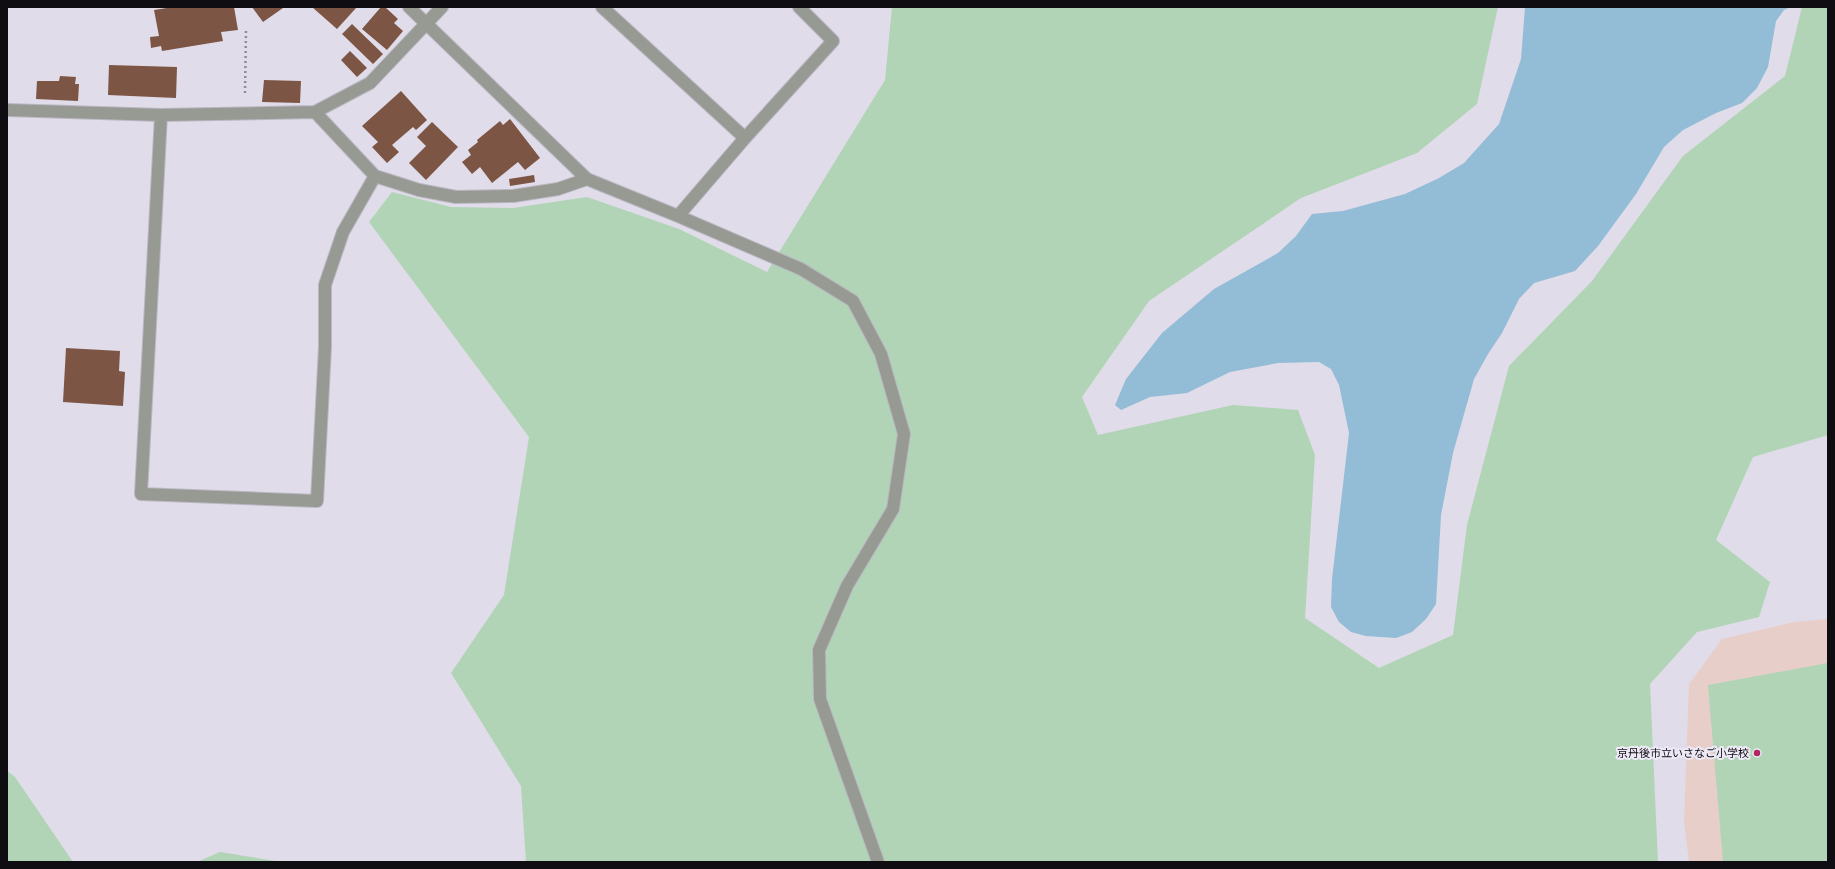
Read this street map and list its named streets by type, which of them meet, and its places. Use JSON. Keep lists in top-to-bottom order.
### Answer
{
  "places": ["京丹後市立いさなご小学校"]
}
